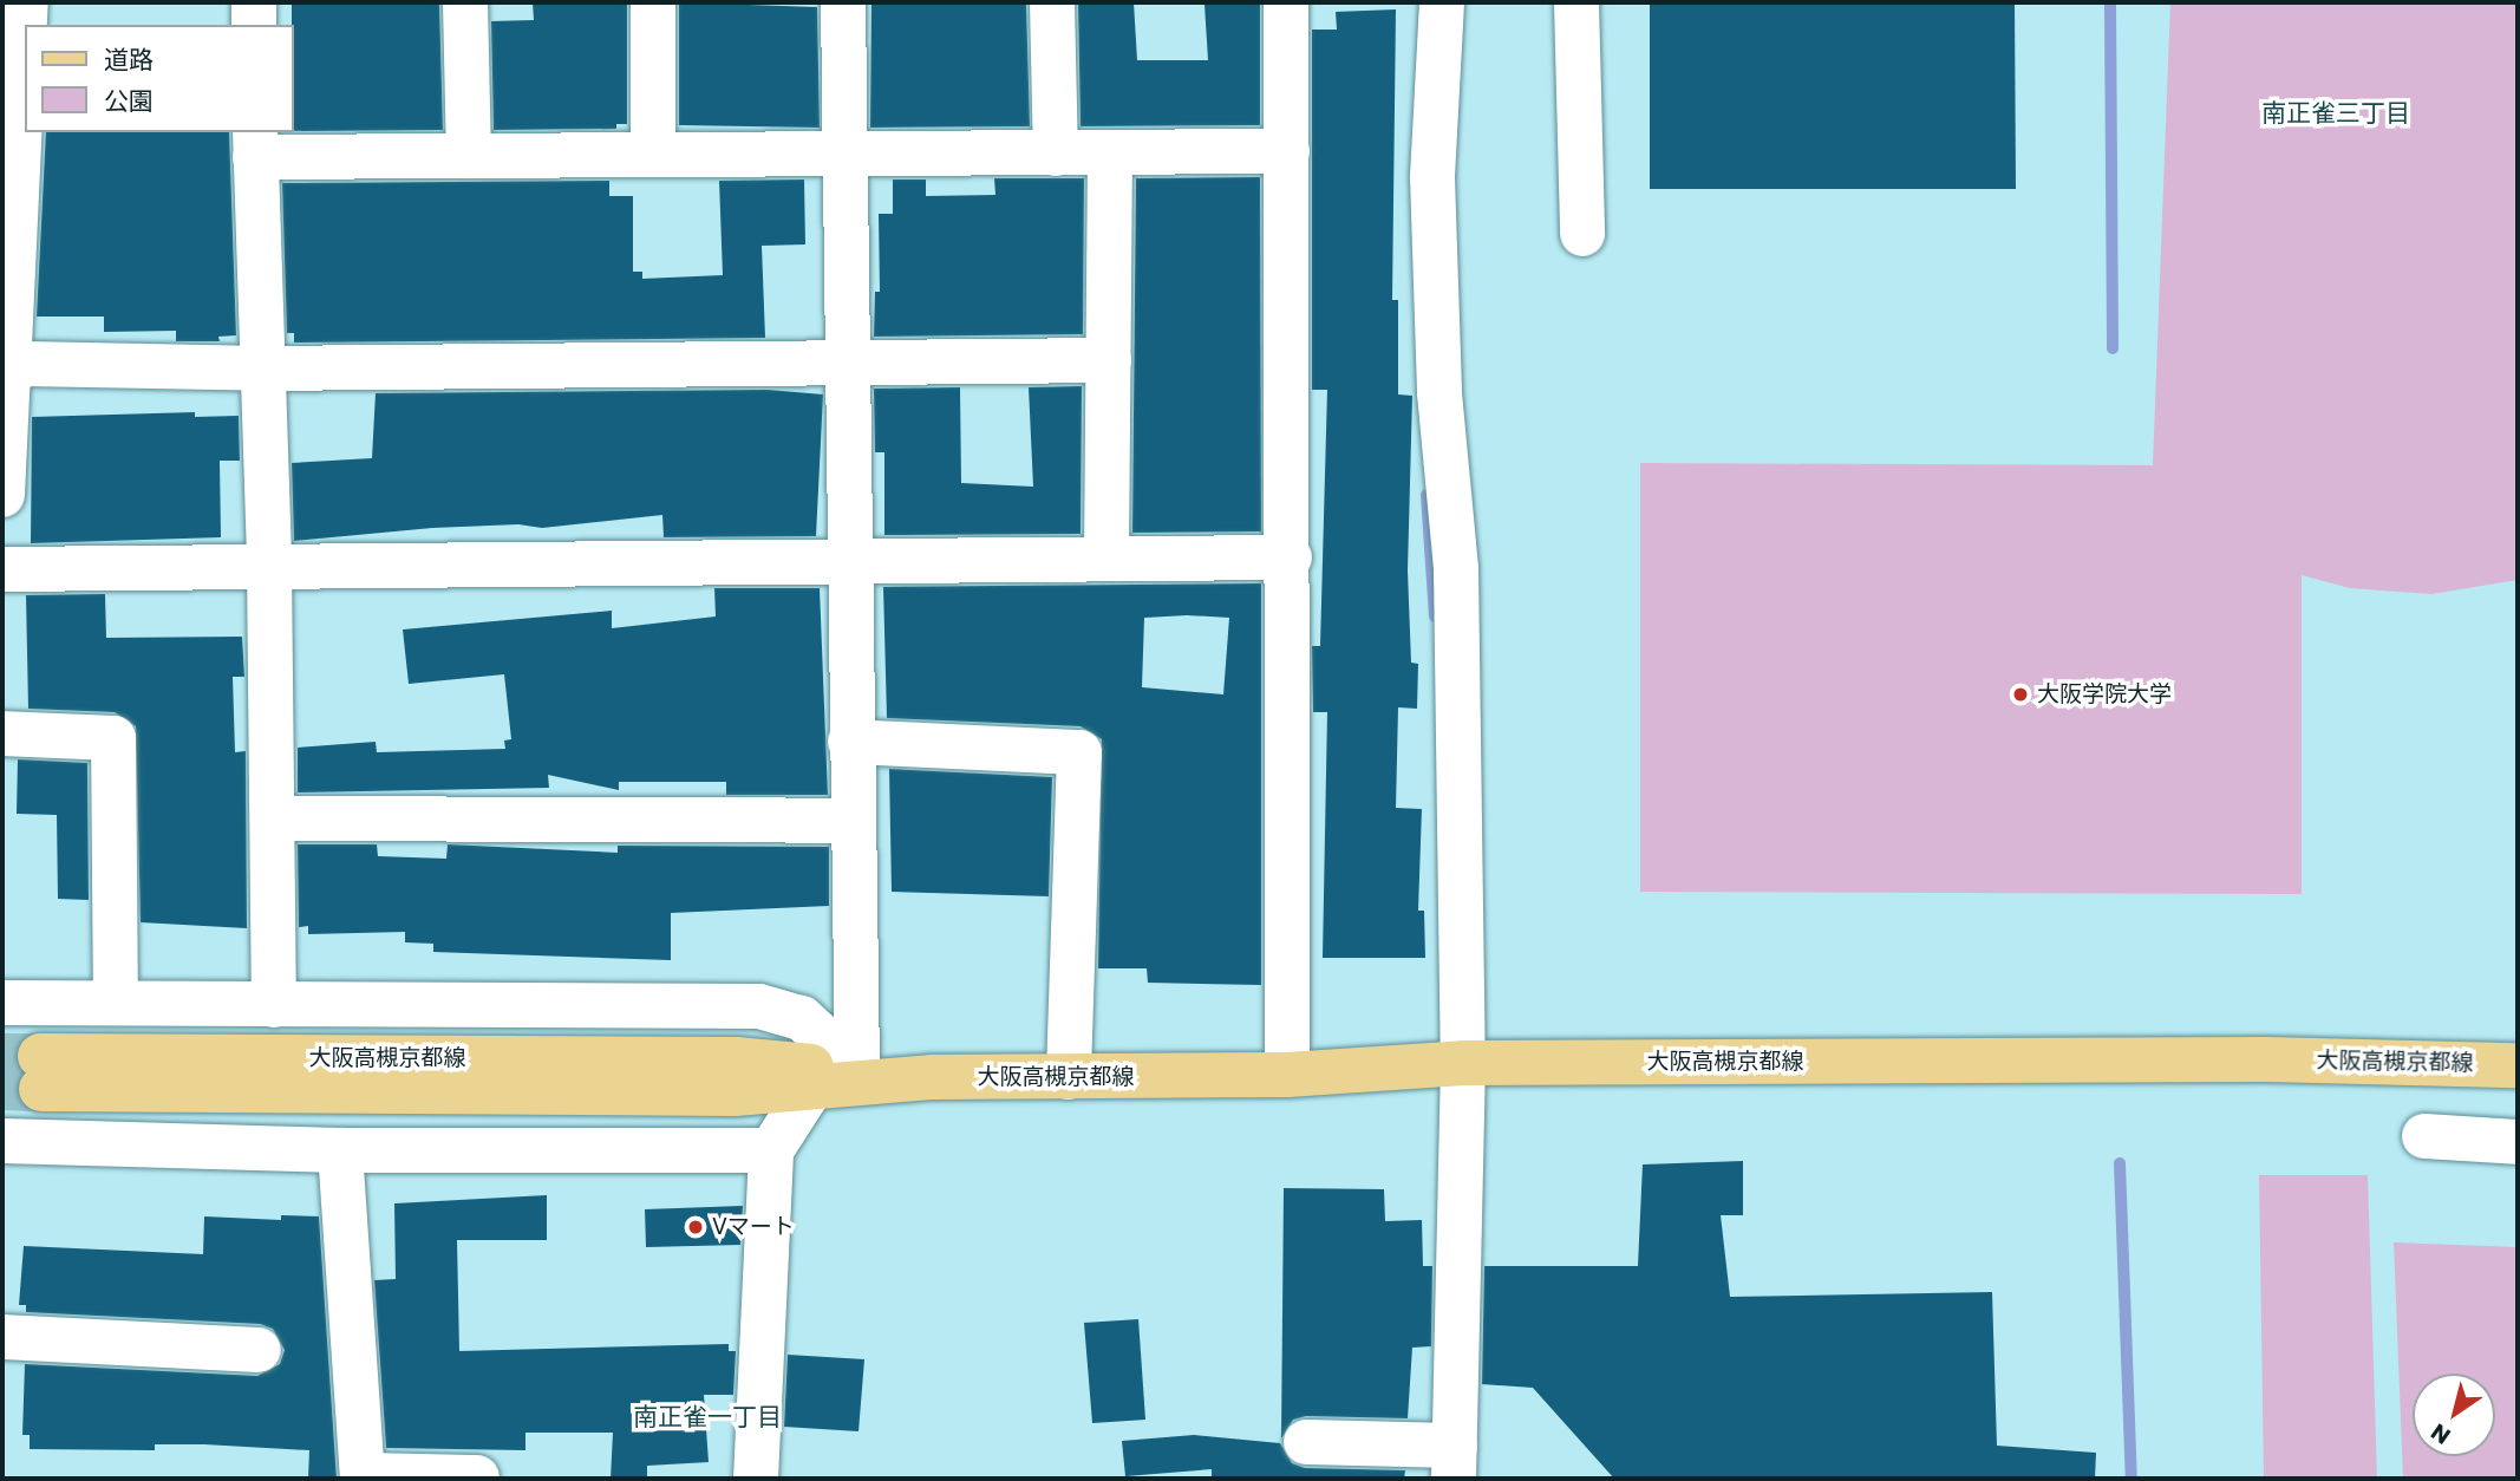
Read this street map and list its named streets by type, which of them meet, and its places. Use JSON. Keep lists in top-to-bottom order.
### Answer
{
  "streets": {
    "main road": ["大阪高槻京都線"]
  },
  "districts": ["南正雀三丁目", "南正雀一丁目"],
  "places": ["大阪学院大学", "Vマート"],
  "legend": ["道路", "公園"],
  "north": "bottom left"
}
